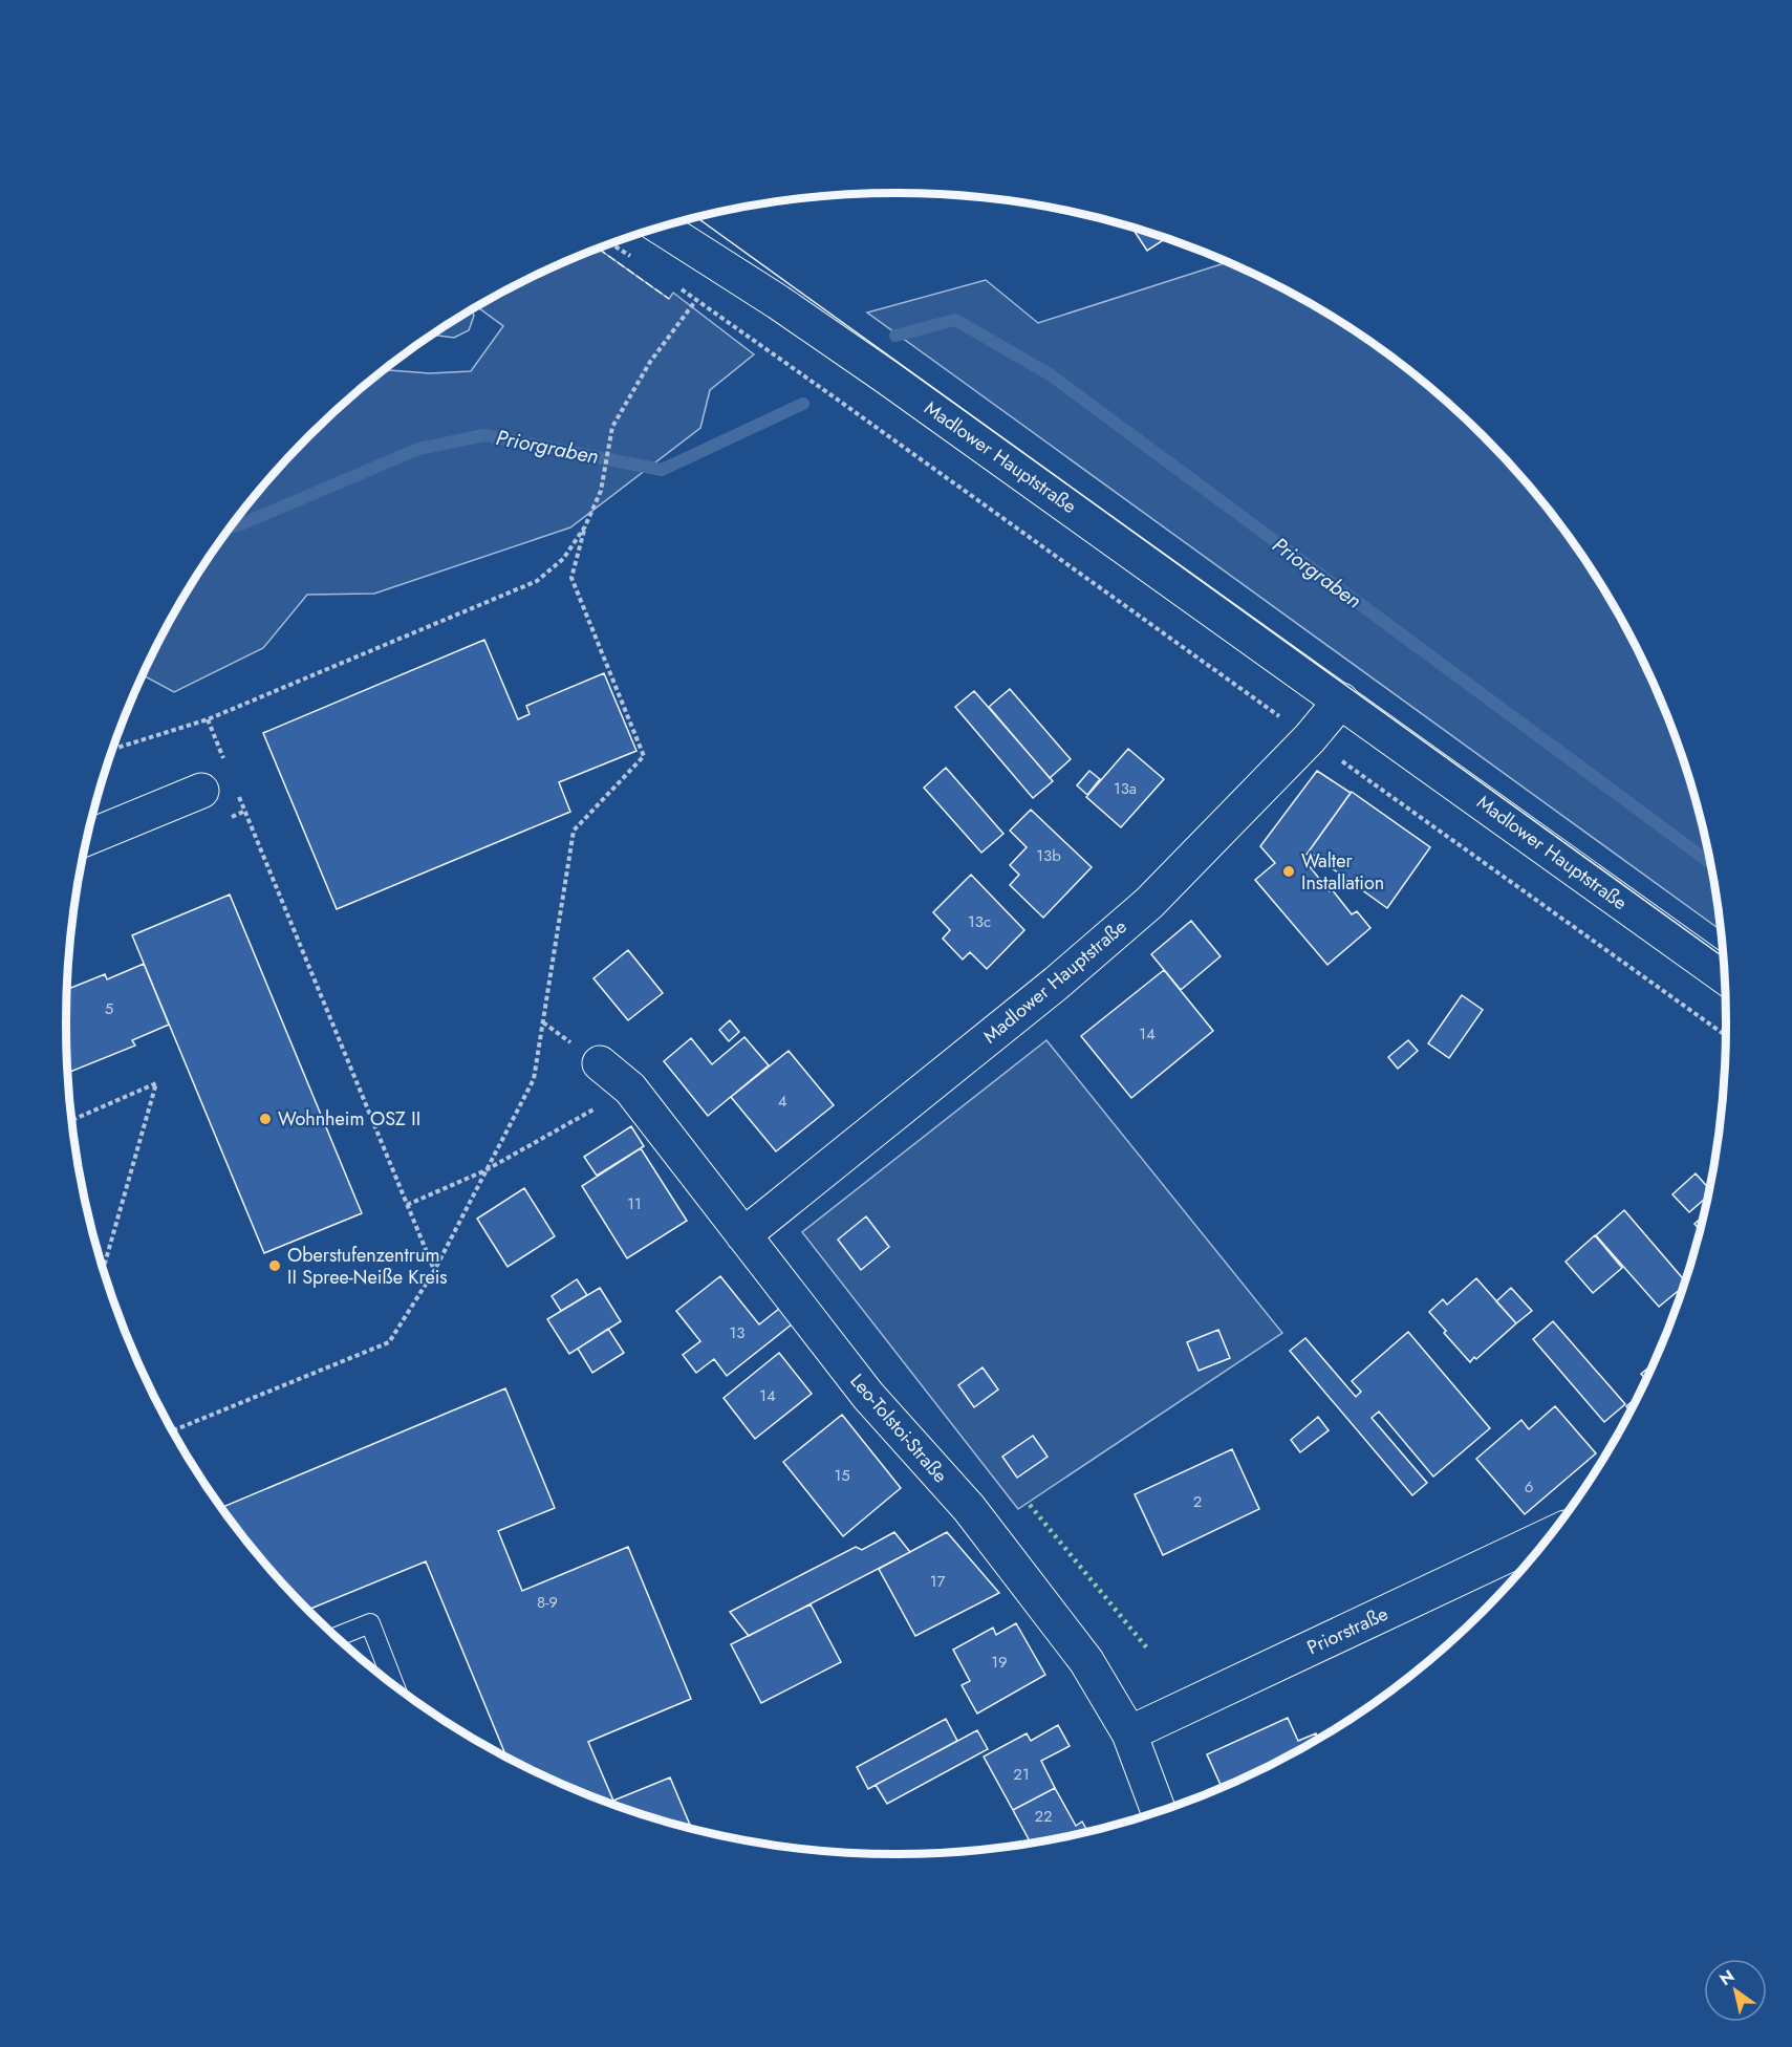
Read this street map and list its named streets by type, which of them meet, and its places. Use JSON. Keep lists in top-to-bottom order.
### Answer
{
  "streets": {
    "street": ["Madlower Hauptstraße", "Leo-Tolstoi-Straße", "Priorstraße"]
  },
  "crossings": [
    ["Madlower Hauptstraße", "Leo-Tolstoi-Straße"],
    ["Leo-Tolstoi-Straße", "Priorstraße"]
  ],
  "water": ["Priorgraben"],
  "places": ["Walter Installation", "Wohnheim OSZ II", "Oberstufenzentrum II Spree-Neiße Kreis"],
  "house_numbers": [
    "13a",
    "13b",
    "13c",
    "5",
    "14",
    "4",
    "11",
    "13",
    "14",
    "15",
    "6",
    "2",
    "17",
    "8-9",
    "19",
    "21",
    "22"
  ],
  "north": "top left"
}
